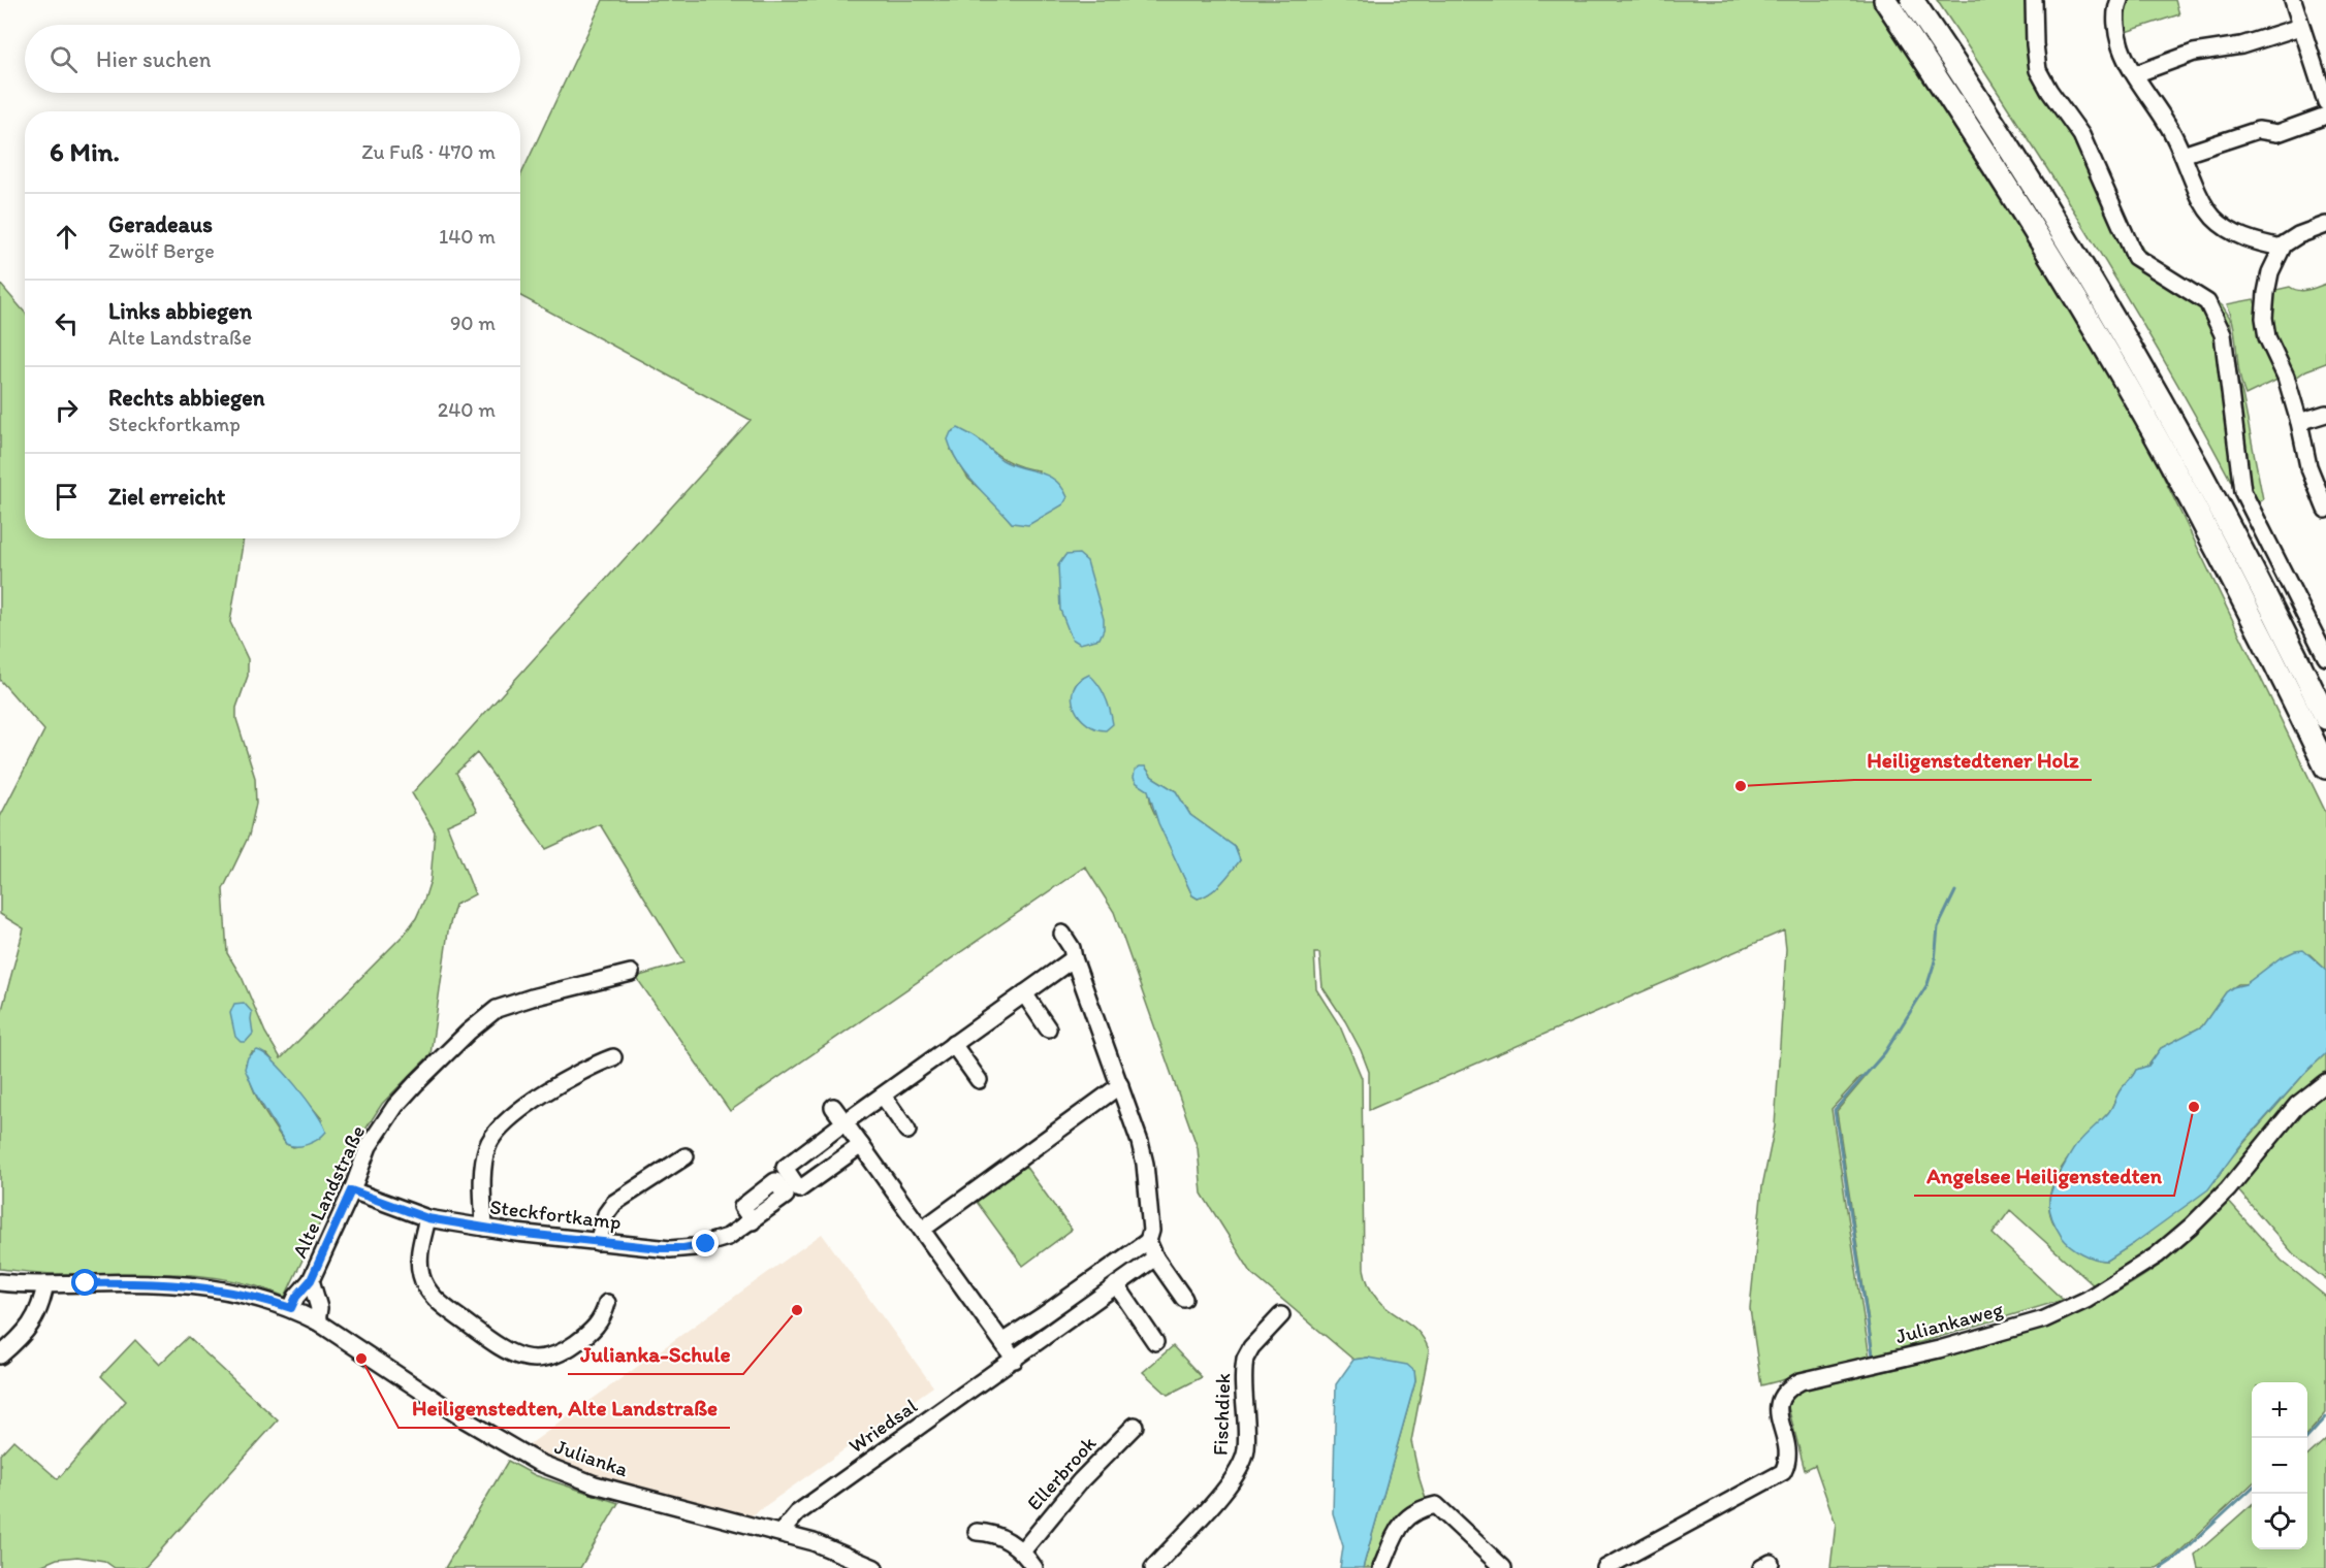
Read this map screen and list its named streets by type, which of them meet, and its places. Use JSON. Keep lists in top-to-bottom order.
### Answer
{
  "streets": {
    "street": [
      "Alte Landstraße",
      "Steckfortkamp",
      "Juliankaweg",
      "Fischdiek",
      "Wriedsal",
      "Julianka",
      "Ellerbrook"
    ]
  },
  "crossings": [
    ["Alte Landstraße", "Steckfortkamp"],
    ["Alte Landstraße", "Julianka"],
    ["Wriedsal", "Julianka"]
  ],
  "places": [
    "Heiligenstedtener Holz",
    "Angelsee Heiligenstedten",
    "Julianka-Schule",
    "Heiligenstedten, Alte Landstraße"
  ],
  "page": {
    "search": "Hier suchen",
    "heading": ["6 Min.", "Zu Fuß · 470 m"],
    "list": [
      ["Geradeaus", "Zwölf Berge", "140 m"],
      ["Links abbiegen", "Alte Landstraße", "90 m"],
      ["Rechts abbiegen", "Steckfortkamp", "240 m"],
      "Ziel erreicht"
    ],
    "map_buttons": ["+", "−"]
  }
}
